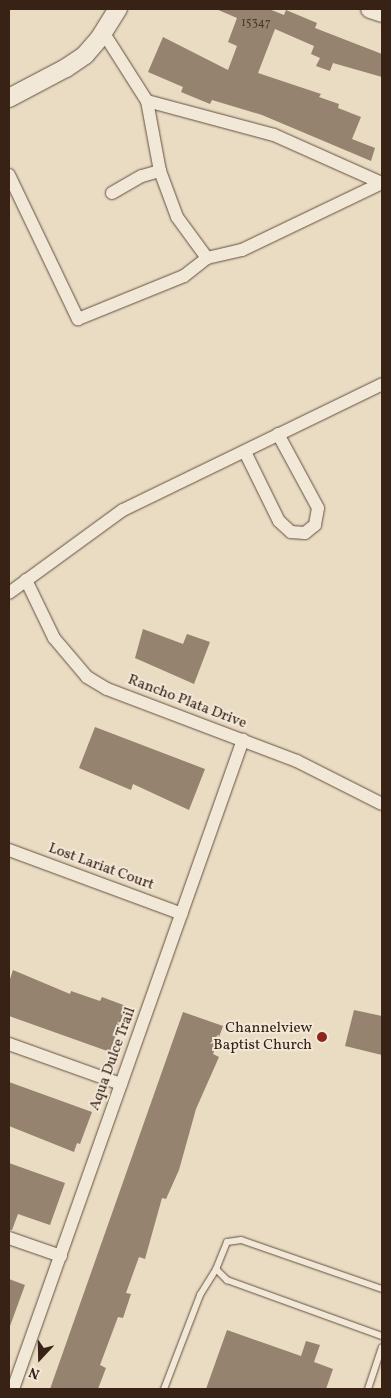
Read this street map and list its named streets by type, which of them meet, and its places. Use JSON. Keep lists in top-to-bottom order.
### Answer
{
  "streets": {
    "street": ["Rancho Plata Drive", "Lost Lariat Court", "Aqua Dulce Trail"]
  },
  "crossings": [
    ["Rancho Plata Drive", "Aqua Dulce Trail"],
    ["Lost Lariat Court", "Aqua Dulce Trail"]
  ],
  "places": ["Channelview Baptist Church"],
  "house_numbers": ["15347"],
  "north": "bottom"
}
